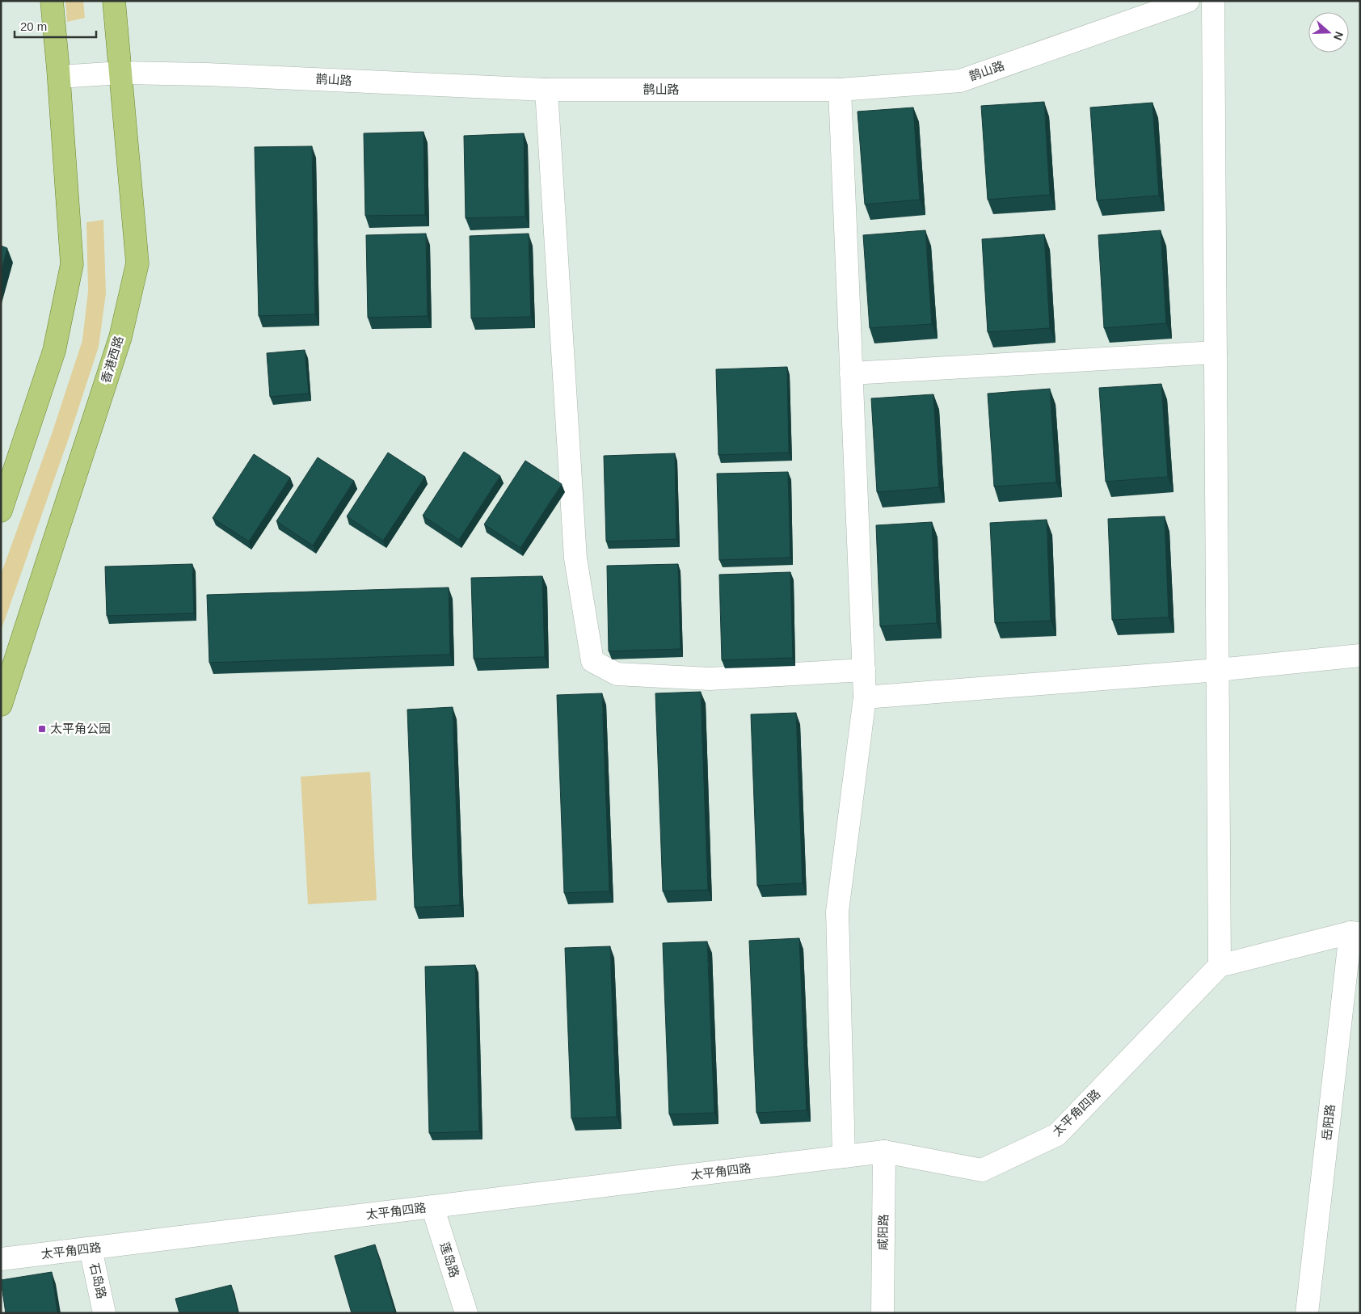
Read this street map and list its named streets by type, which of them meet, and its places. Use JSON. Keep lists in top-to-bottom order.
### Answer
{
  "streets": {
    "main road": ["香港西路"],
    "street": [
      "鹊山路",
      "太平角四路",
      "岳阳路",
      "咸阳路",
      "莲岛路",
      "石岛路"
    ]
  },
  "crossings": [
    ["鹊山路", "香港西路"],
    ["太平角四路", "咸阳路"],
    ["太平角四路", "莲岛路"],
    ["太平角四路", "石岛路"]
  ],
  "places": {
    "transit": ["太平角公园"]
  },
  "scale_bar": "20 m",
  "north": "right"
}
